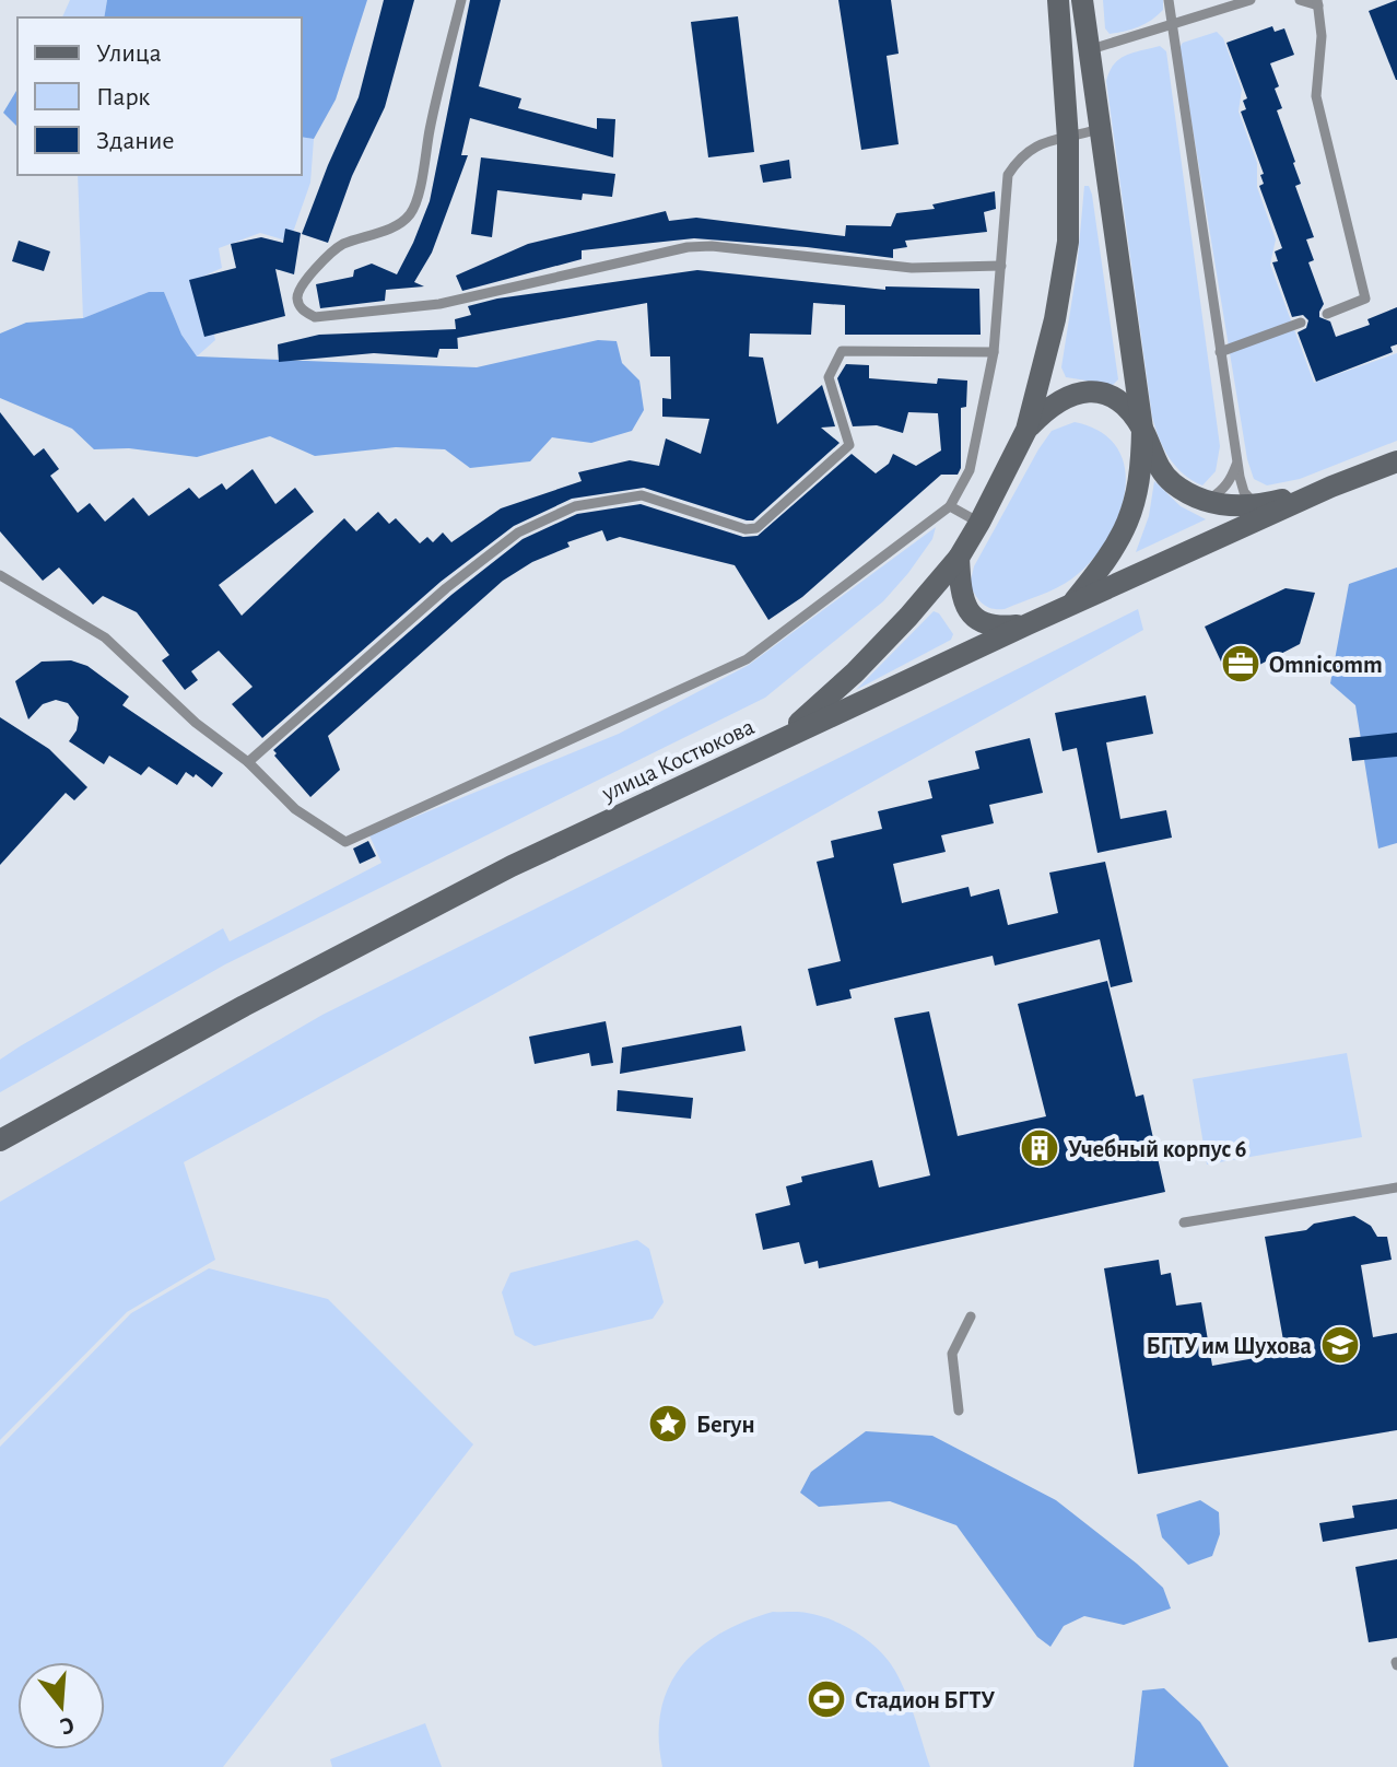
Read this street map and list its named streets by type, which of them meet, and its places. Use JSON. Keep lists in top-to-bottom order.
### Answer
{
  "streets": {
    "main road": ["улица Костюкова"]
  },
  "places": {
    "office": ["Omnicomm"],
    "building": ["Учебный корпус 6"],
    "school or university": ["БГТУ им Шухова"],
    "place": ["Бегун"],
    "sports": ["Стадион БГТУ"]
  },
  "legend": ["Улица", "Парк", "Здание"],
  "north": "bottom"
}
